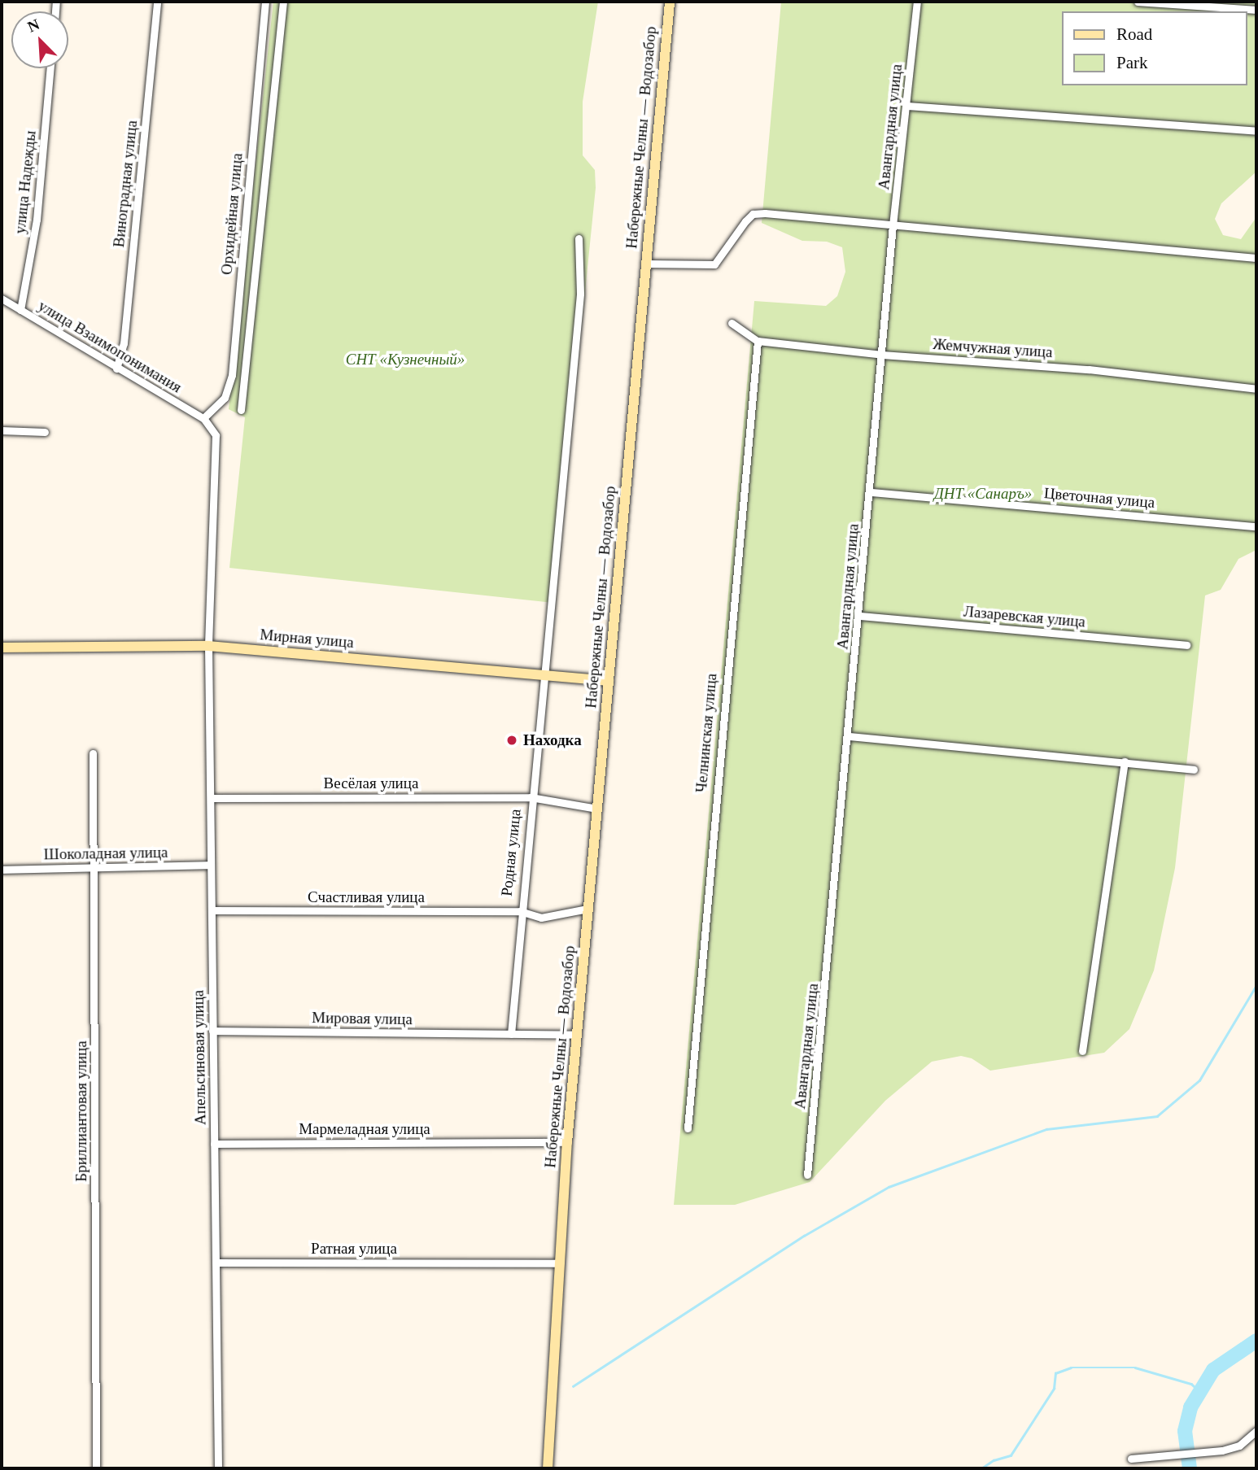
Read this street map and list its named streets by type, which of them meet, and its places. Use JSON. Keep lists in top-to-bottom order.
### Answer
{
  "streets": {
    "main road": ["Набережные Челны — Водозабор", "Мирная улица"],
    "street": [
      "Авангардная улица",
      "улица Надежды",
      "Виноградная улица",
      "Орхидейная улица",
      "улица Взаимопонимания",
      "Жемчужная улица",
      "Цветочная улица",
      "Лазаревская улица",
      "Челнинская улица",
      "Весёлая улица",
      "Родная улица",
      "Шоколадная улица",
      "Счастливая улица",
      "Мировая улица",
      "Апельсиновая улица",
      "Бриллиантовая улица",
      "Мармеладная улица",
      "Ратная улица"
    ]
  },
  "crossings": [
    ["Авангардная улица", "Жемчужная улица"],
    ["Авангардная улица", "Цветочная улица"],
    ["Авангардная улица", "Лазаревская улица"],
    ["Набережные Челны — Водозабор", "Мирная улица"],
    ["Набережные Челны — Водозабор", "Весёлая улица"],
    ["Набережные Челны — Водозабор", "Счастливая улица"],
    ["Набережные Челны — Водозабор", "Мировая улица"],
    ["Набережные Челны — Водозабор", "Мармеладная улица"],
    ["Набережные Челны — Водозабор", "Ратная улица"],
    ["улица Надежды", "улица Взаимопонимания"],
    ["Виноградная улица", "улица Взаимопонимания"],
    ["Орхидейная улица", "улица Взаимопонимания"],
    ["Орхидейная улица", "Апельсиновая улица"],
    ["улица Взаимопонимания", "Апельсиновая улица"],
    ["Жемчужная улица", "Челнинская улица"],
    ["Мирная улица", "Родная улица"],
    ["Мирная улица", "Апельсиновая улица"],
    ["Весёлая улица", "Родная улица"],
    ["Весёлая улица", "Апельсиновая улица"],
    ["Родная улица", "Счастливая улица"],
    ["Родная улица", "Мировая улица"],
    ["Шоколадная улица", "Апельсиновая улица"],
    ["Шоколадная улица", "Бриллиантовая улица"],
    ["Счастливая улица", "Апельсиновая улица"],
    ["Мировая улица", "Апельсиновая улица"],
    ["Апельсиновая улица", "Мармеладная улица"],
    ["Апельсиновая улица", "Ратная улица"]
  ],
  "parks": ["СНТ «Кузнечный»", "ДНТ «Санаръ»"],
  "places": ["Находка"],
  "legend": ["Road", "Park"],
  "north": "top left"
}
